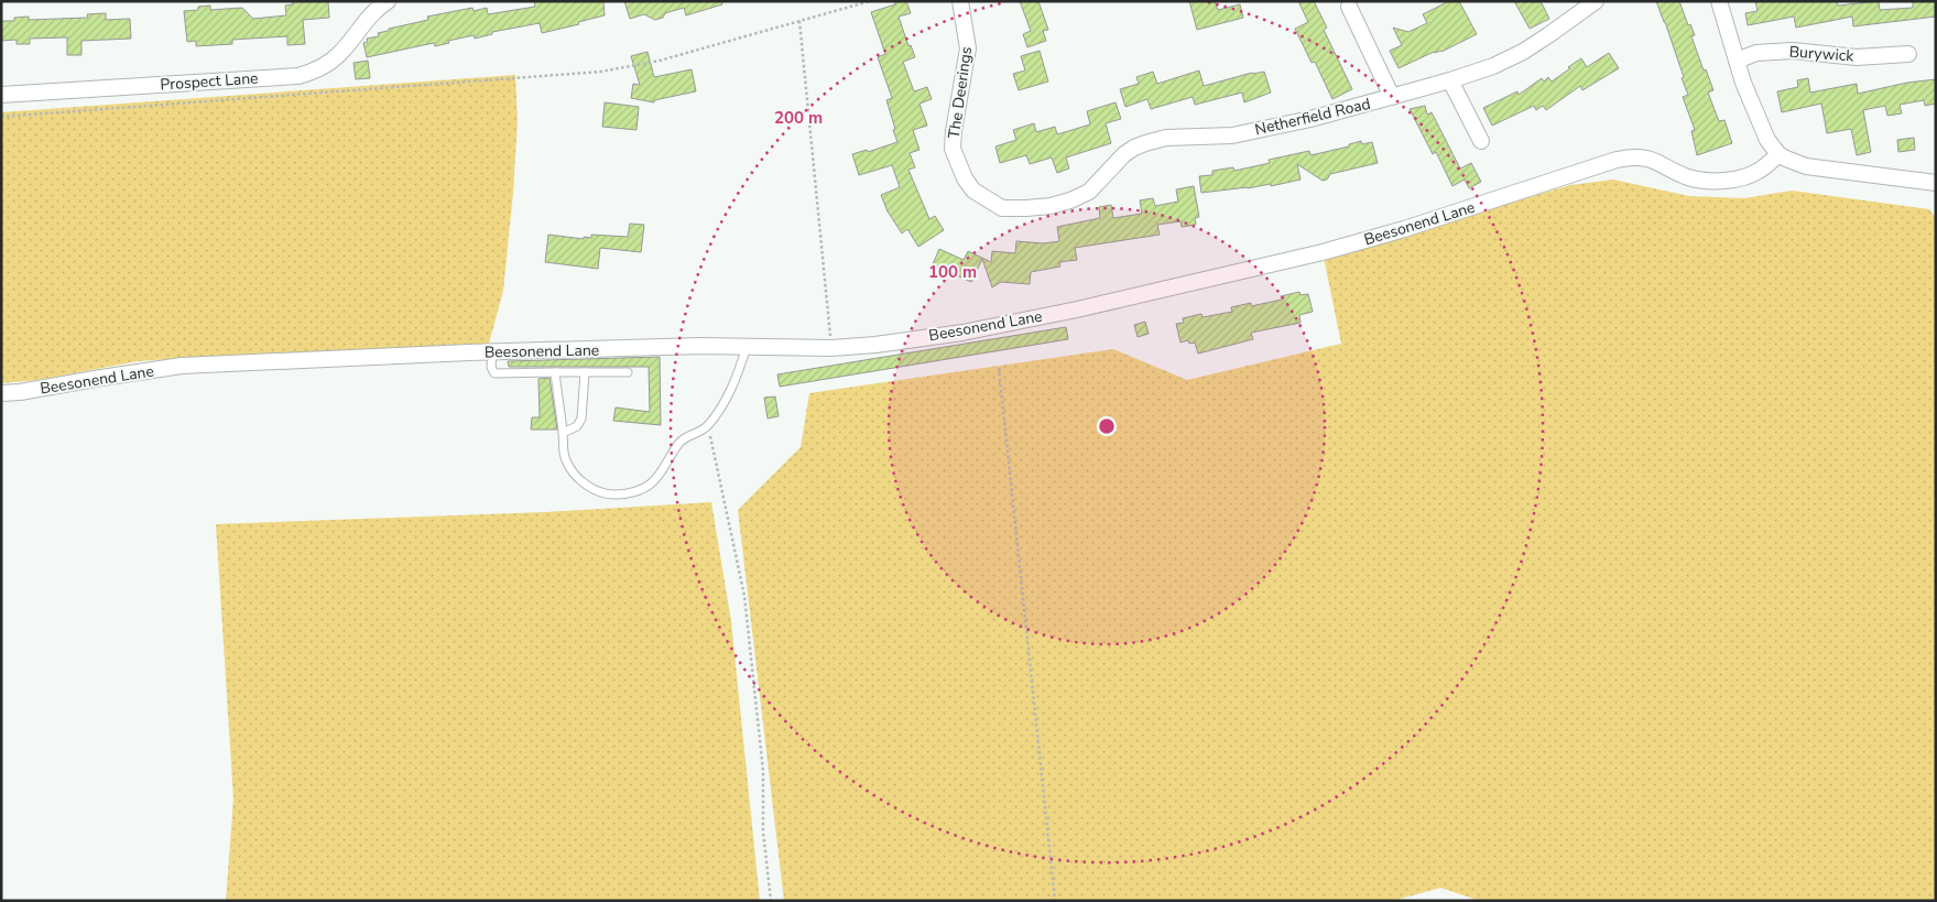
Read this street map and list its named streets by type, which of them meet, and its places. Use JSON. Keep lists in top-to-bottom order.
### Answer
{
  "streets": {
    "street": [
      "Burywick",
      "Prospect Lane",
      "The Deerings",
      "Netherfield Road",
      "Beesonend Lane"
    ]
  },
  "crossings": [
    ["The Deerings", "Netherfield Road"]
  ],
  "rings": ["200 m", "100 m"]
}
